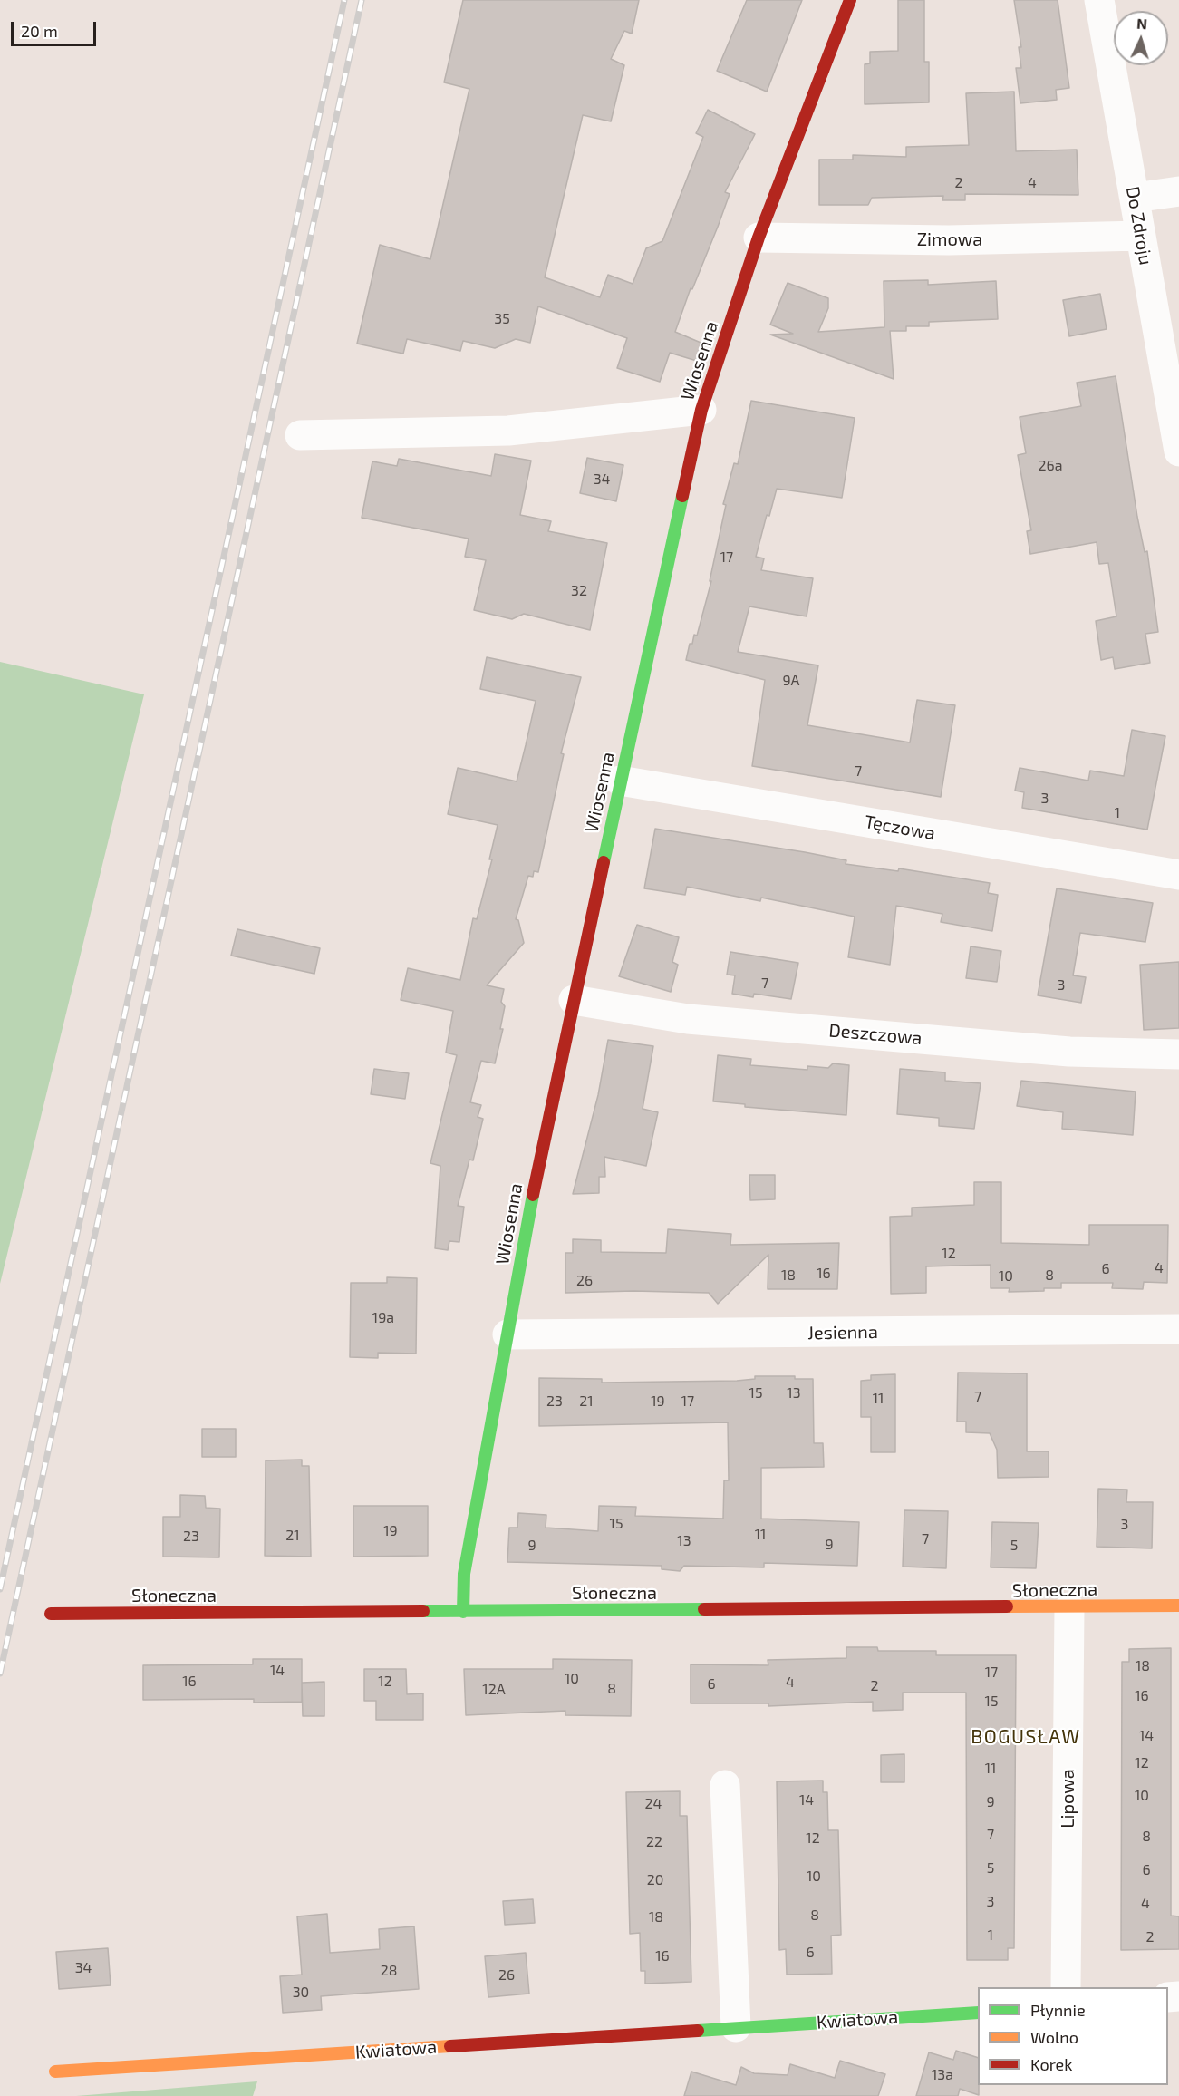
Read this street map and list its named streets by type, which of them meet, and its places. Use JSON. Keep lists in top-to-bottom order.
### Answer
{
  "streets": {
    "street": [
      "Do Zdroju",
      "Zimowa",
      "Wiosenna",
      "Tęczowa",
      "Deszczowa",
      "Jesienna",
      "Słoneczna",
      "Lipowa",
      "Kwiatowa"
    ]
  },
  "crossings": [
    ["Do Zdroju", "Zimowa"],
    ["Zimowa", "Wiosenna"],
    ["Wiosenna", "Tęczowa"],
    ["Wiosenna", "Deszczowa"],
    ["Wiosenna", "Jesienna"],
    ["Wiosenna", "Słoneczna"],
    ["Słoneczna", "Lipowa"]
  ],
  "districts": ["BOGUSŁAW"],
  "house_numbers": [
    "2",
    "4",
    "35",
    "26a",
    "34",
    "17",
    "32",
    "9A",
    "7",
    "3",
    "1",
    "7",
    "3",
    "12",
    "4",
    "6",
    "16",
    "18",
    "8",
    "10",
    "26",
    "19a",
    "15",
    "13",
    "7",
    "11",
    "23",
    "21",
    "19",
    "17",
    "15",
    "3",
    "19",
    "11",
    "21",
    "23",
    "7",
    "13",
    "9",
    "9",
    "5",
    "18",
    "14",
    "17",
    "10",
    "16",
    "12",
    "4",
    "6",
    "2",
    "8",
    "12A",
    "16",
    "15",
    "14",
    "12",
    "11",
    "10",
    "14",
    "9",
    "24",
    "7",
    "8",
    "12",
    "22",
    "5",
    "6",
    "10",
    "20",
    "3",
    "4",
    "8",
    "18",
    "1",
    "2",
    "6",
    "16",
    "34",
    "28",
    "26",
    "30",
    "13a"
  ],
  "legend": ["Płynnie", "Wolno", "Korek"],
  "scale_bar": "20 m",
  "north": "top"
}
